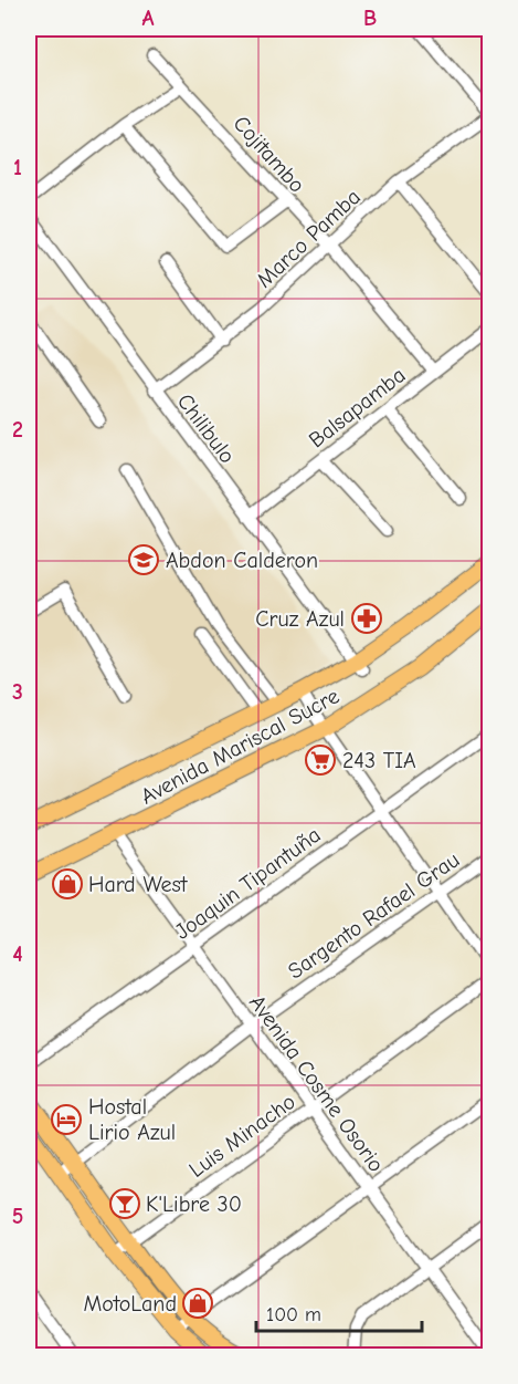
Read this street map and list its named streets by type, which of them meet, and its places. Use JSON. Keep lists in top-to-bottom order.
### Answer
{
  "streets": {
    "main road": ["Avenida Mariscal Sucre"],
    "street": [
      "Cojitambo",
      "Marco Pamba",
      "Balsapamba",
      "Chilibulo",
      "Joaquin Tipantuña",
      "Sargento Rafael Grau",
      "Avenida Cosme Osorio",
      "Luis Minacho"
    ]
  },
  "crossings": [
    ["Cojitambo", "Marco Pamba"],
    ["Cojitambo", "Balsapamba"],
    ["Marco Pamba", "Chilibulo"],
    ["Balsapamba", "Chilibulo"],
    ["Chilibulo", "Avenida Mariscal Sucre"],
    ["Avenida Mariscal Sucre", "Avenida Cosme Osorio"],
    ["Joaquin Tipantuña", "Avenida Cosme Osorio"],
    ["Sargento Rafael Grau", "Avenida Cosme Osorio"],
    ["Avenida Cosme Osorio", "Luis Minacho"]
  ],
  "places": {
    "school or university": ["Abdon Calderon"],
    "pharmacy": ["Cruz Azul"],
    "supermarket": ["243 TIA"],
    "shop": ["Hard West", "MotoLand"],
    "hotel": ["Hostal Lirio Azul"],
    "bar": ["K'Libre 30"]
  },
  "scale_bar": "100 m",
  "grid": {
    "columns": ["A", "B"],
    "rows": [
      "1",
      "2",
      "3",
      "4",
      "5"
    ]
  }
}
